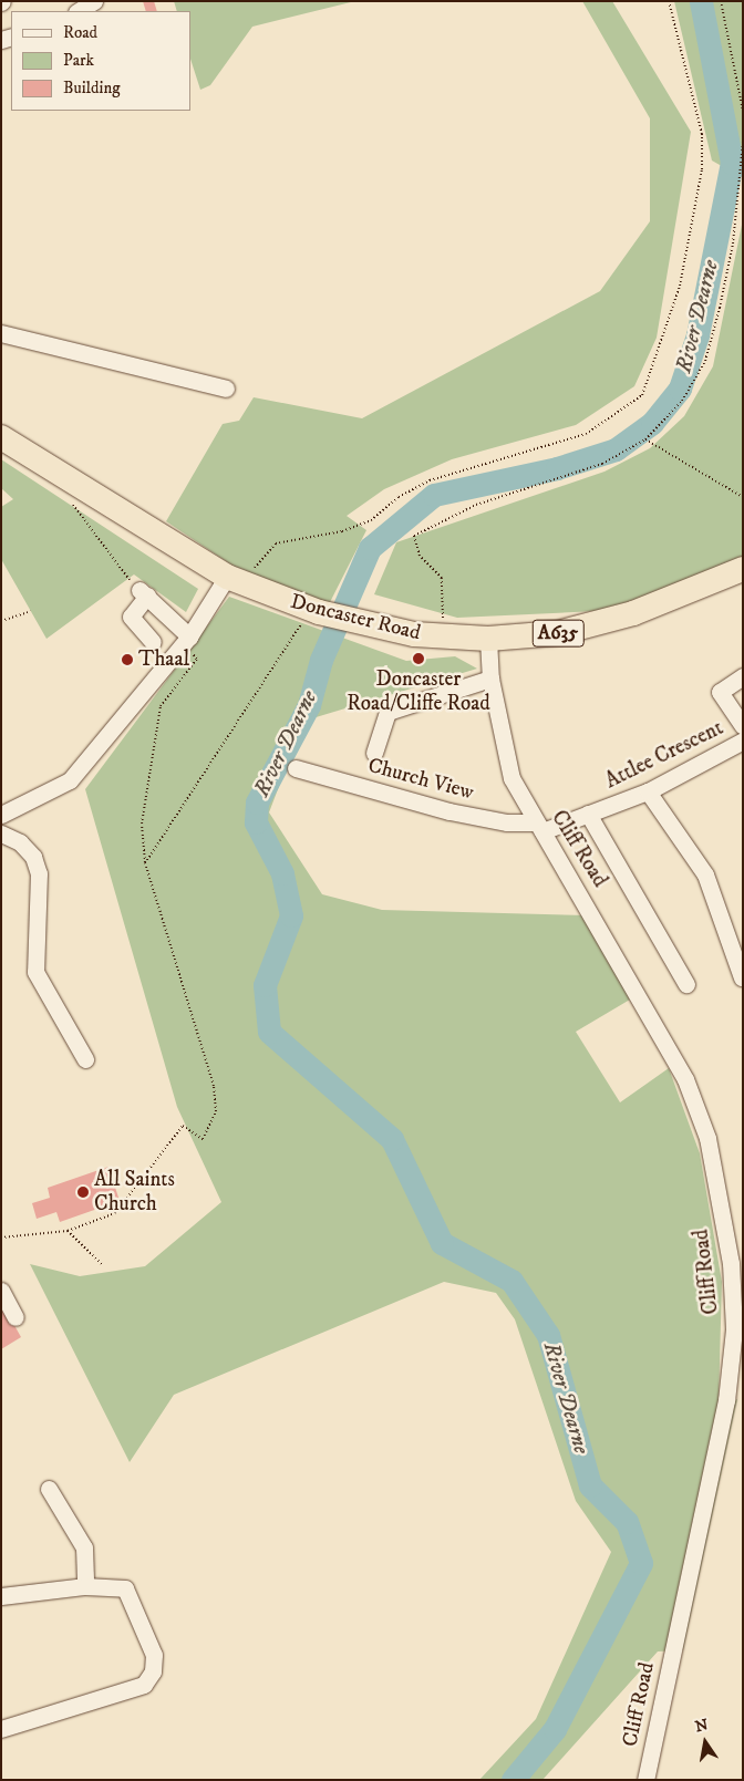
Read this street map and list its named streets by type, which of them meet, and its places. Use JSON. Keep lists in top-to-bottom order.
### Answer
{
  "streets": {
    "highway": ["Doncaster Road", "A635"],
    "street": ["Attlee Crescent", "Church View", "Cliff Road"]
  },
  "crossings": [
    ["Doncaster Road", "Cliff Road"],
    ["Attlee Crescent", "Church View"],
    ["Attlee Crescent", "Cliff Road"],
    ["Church View", "Cliff Road"]
  ],
  "water": ["River Dearne"],
  "places": ["Doncaster Road/Cliffe Road", "Thaal", "All Saints Church"],
  "legend": ["Road", "Park", "Building"],
  "north": "top"
}
